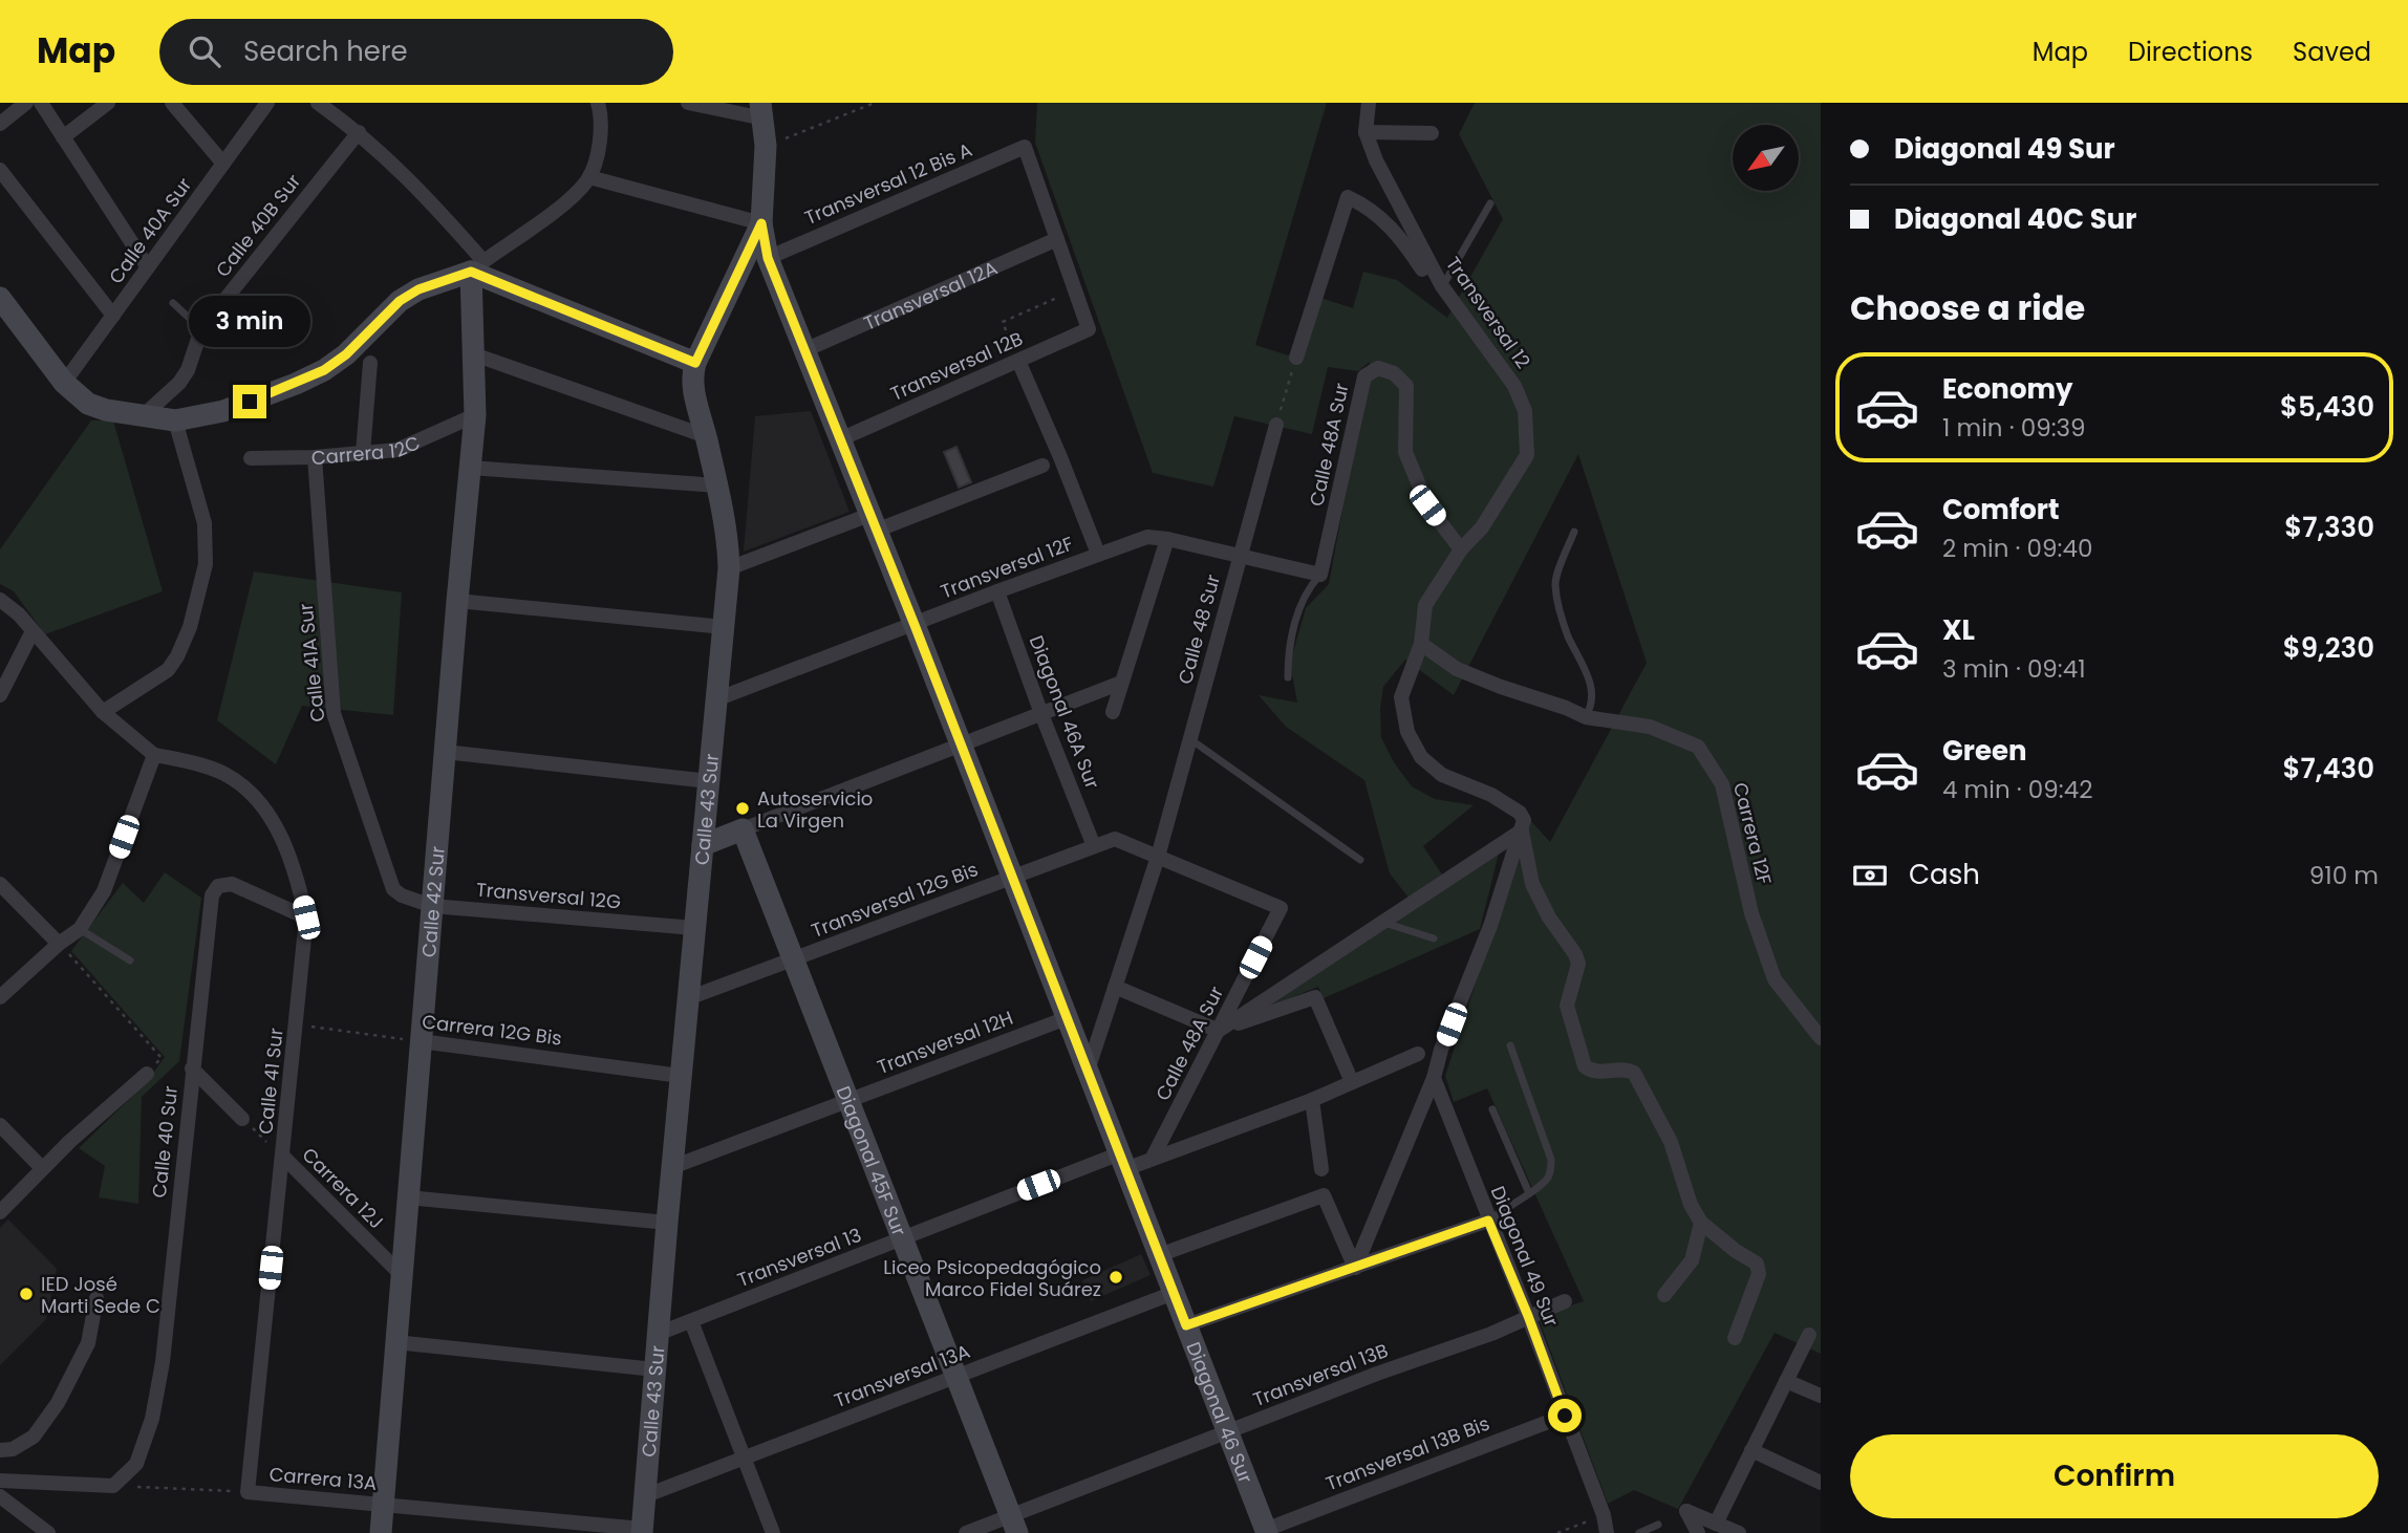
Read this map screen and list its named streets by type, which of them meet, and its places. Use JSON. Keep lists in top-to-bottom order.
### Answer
{
  "streets": {
    "street": [
      "Transversal 12 Bis A",
      "Calle 40B Sur",
      "Calle 40A Sur",
      "Transversal 12A",
      "Transversal 12",
      "Transversal 12B",
      "Calle 48A Sur",
      "Carrera 12C",
      "Transversal 12F",
      "Calle 48 Sur",
      "Calle 41A Sur",
      "Diagonal 46A Sur",
      "Calle 43 Sur",
      "Carrera 12F",
      "Transversal 12G",
      "Transversal 12G Bis",
      "Calle 42 Sur",
      "Carrera 12G Bis",
      "Transversal 12H",
      "Calle 41 Sur",
      "Calle 40 Sur",
      "Diagonal 45F Sur",
      "Carrera 12J",
      "Diagonal 49 Sur",
      "Transversal 13",
      "Transversal 13B",
      "Transversal 13A",
      "Diagonal 46 Sur",
      "Transversal 13B Bis",
      "Carrera 13A"
    ]
  },
  "crossings": [
    ["Transversal 12 Bis A", "Transversal 12A"],
    ["Transversal 12 Bis A", "Diagonal 46 Sur"],
    ["Transversal 12A", "Diagonal 46 Sur"],
    ["Transversal 12", "Calle 48A Sur"],
    ["Transversal 12B", "Diagonal 46 Sur"],
    ["Calle 48A Sur", "Calle 48 Sur"],
    ["Calle 48A Sur", "Transversal 12G Bis"],
    ["Calle 48A Sur", "Transversal 13"],
    ["Carrera 12C", "Calle 41A Sur"],
    ["Carrera 12C", "Calle 42 Sur"],
    ["Transversal 12F", "Diagonal 46A Sur"],
    ["Transversal 12F", "Calle 43 Sur"],
    ["Transversal 12F", "Diagonal 46 Sur"],
    ["Calle 48 Sur", "Transversal 12G Bis"],
    ["Calle 48 Sur", "Diagonal 46 Sur"],
    ["Calle 41A Sur", "Transversal 12G"],
    ["Diagonal 46A Sur", "Transversal 12G Bis"],
    ["Calle 43 Sur", "Transversal 12G"],
    ["Calle 43 Sur", "Transversal 12G Bis"],
    ["Calle 43 Sur", "Carrera 12G Bis"],
    ["Calle 43 Sur", "Transversal 12H"],
    ["Calle 43 Sur", "Transversal 13"],
    ["Calle 43 Sur", "Transversal 13A"],
    ["Calle 43 Sur", "Diagonal 46 Sur"],
    ["Calle 43 Sur", "Carrera 13A"],
    ["Transversal 12G", "Calle 42 Sur"],
    ["Transversal 12G Bis", "Diagonal 45F Sur"],
    ["Transversal 12G Bis", "Diagonal 46 Sur"],
    ["Calle 42 Sur", "Carrera 12G Bis"],
    ["Calle 42 Sur", "Carrera 12J"],
    ["Calle 42 Sur", "Carrera 13A"],
    ["Carrera 12G Bis", "Calle 41 Sur"],
    ["Transversal 12H", "Diagonal 45F Sur"],
    ["Transversal 12H", "Diagonal 46 Sur"],
    ["Calle 41 Sur", "Calle 40 Sur"],
    ["Calle 41 Sur", "Carrera 12J"],
    ["Calle 41 Sur", "Carrera 13A"],
    ["Calle 40 Sur", "Carrera 13A"],
    ["Diagonal 45F Sur", "Transversal 13"],
    ["Diagonal 45F Sur", "Transversal 13B"],
    ["Diagonal 45F Sur", "Transversal 13A"],
    ["Diagonal 49 Sur", "Transversal 13B"],
    ["Diagonal 49 Sur", "Transversal 13B Bis"],
    ["Transversal 13", "Diagonal 46 Sur"],
    ["Transversal 13B", "Diagonal 46 Sur"],
    ["Transversal 13A", "Diagonal 46 Sur"],
    ["Diagonal 46 Sur", "Transversal 13B Bis"]
  ],
  "places": ["Autoservicio La Virgen", "Liceo Psicopedagógico Marco Fidel Suárez", "IED José Marti Sede C"],
  "north": "bottom left",
  "page": {
    "header": "Map",
    "search": "Search here",
    "nav": ["Map", "Directions", "Saved"],
    "banner": ["Diagonal 49 Sur", "Diagonal 40C Sur"],
    "heading": "Choose a ride",
    "bubble": "3 min",
    "list": [
      {
        "name": "Economy",
        "note": "1 min · 09:39",
        "value": "$5,430"
      },
      {
        "name": "Comfort",
        "note": "2 min · 09:40",
        "value": "$7,330"
      },
      {
        "name": "XL",
        "note": "3 min · 09:41",
        "value": "$9,230"
      },
      {
        "name": "Green",
        "note": "4 min · 09:42",
        "value": "$7,430"
      }
    ],
    "pay": ["Cash", "910 m"],
    "buttons": "Confirm"
  }
}
